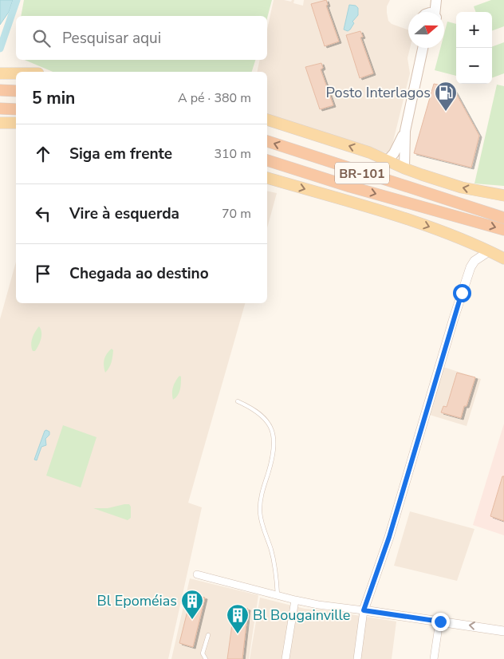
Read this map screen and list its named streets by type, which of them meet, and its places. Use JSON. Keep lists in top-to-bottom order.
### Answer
{
  "streets": {
    "highway": ["BR-101"]
  },
  "places": {
    "fuel station": ["Posto Interlagos"],
    "building": ["Bl Epoméias", "Bl Bougainville"]
  },
  "north": "right",
  "page": {
    "map_buttons": ["+", "−"],
    "search": "Pesquisar aqui",
    "heading": ["5 min", "A pé · 380 m"],
    "list": [
      ["Siga em frente", "310 m"],
      ["Vire à esquerda", "70 m"],
      "Chegada ao destino"
    ]
  }
}
